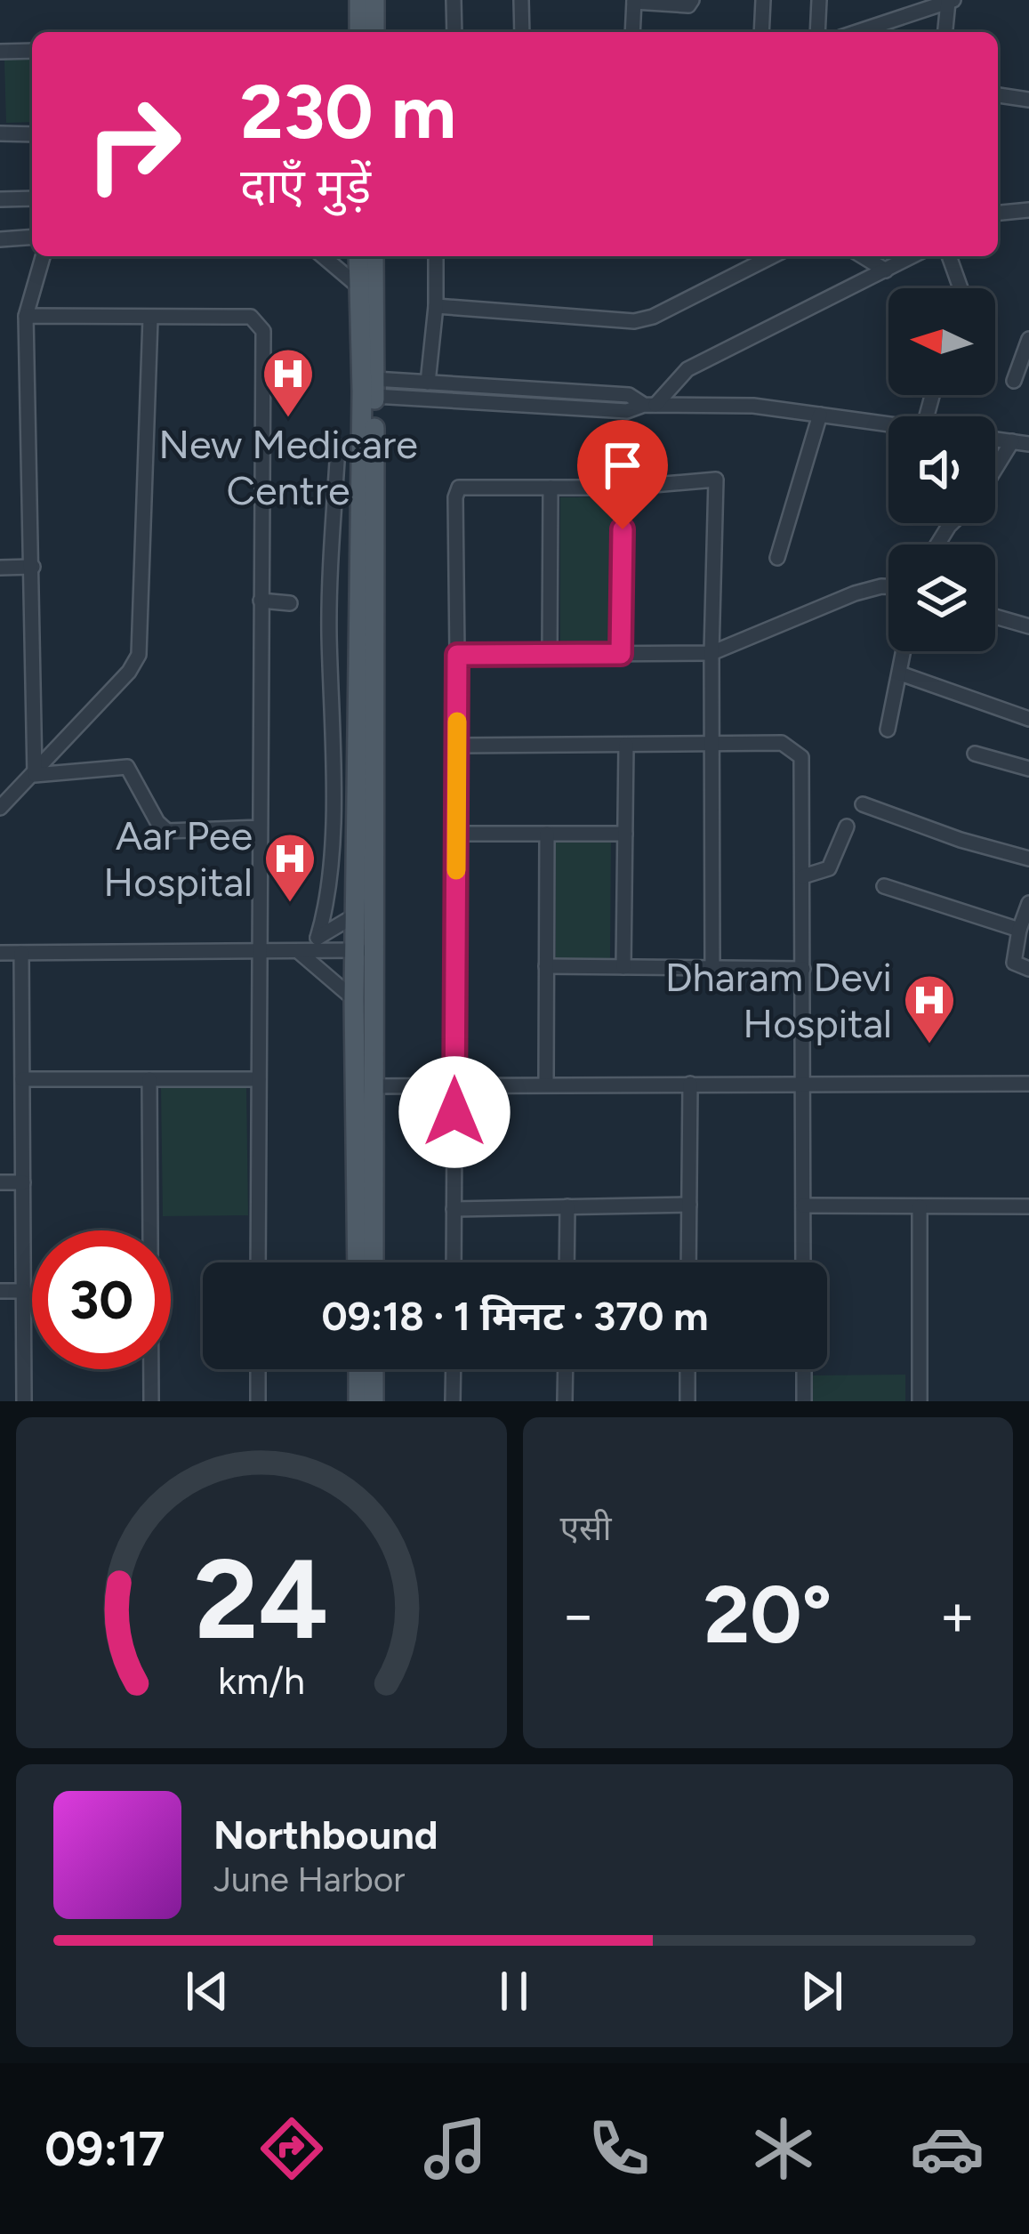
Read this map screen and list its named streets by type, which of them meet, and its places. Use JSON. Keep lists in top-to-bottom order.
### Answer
{
  "places": {
    "hospital": ["New Medicare Centre", "Aar Pee Hospital", "Dharam Devi Hospital"]
  },
  "north": "left",
  "page": {
    "turn": ["230 m", "दाएँ मुड़ें"],
    "limit": "30",
    "trip": "09:18 · 1 मिनट · 370 m",
    "tile": "एसी",
    "heat": ["−", "20°", "+"],
    "song": ["Northbound", "June Harbor"],
    "tabs": "09:17",
    "gauge": ["24", "km/h"]
  }
}
